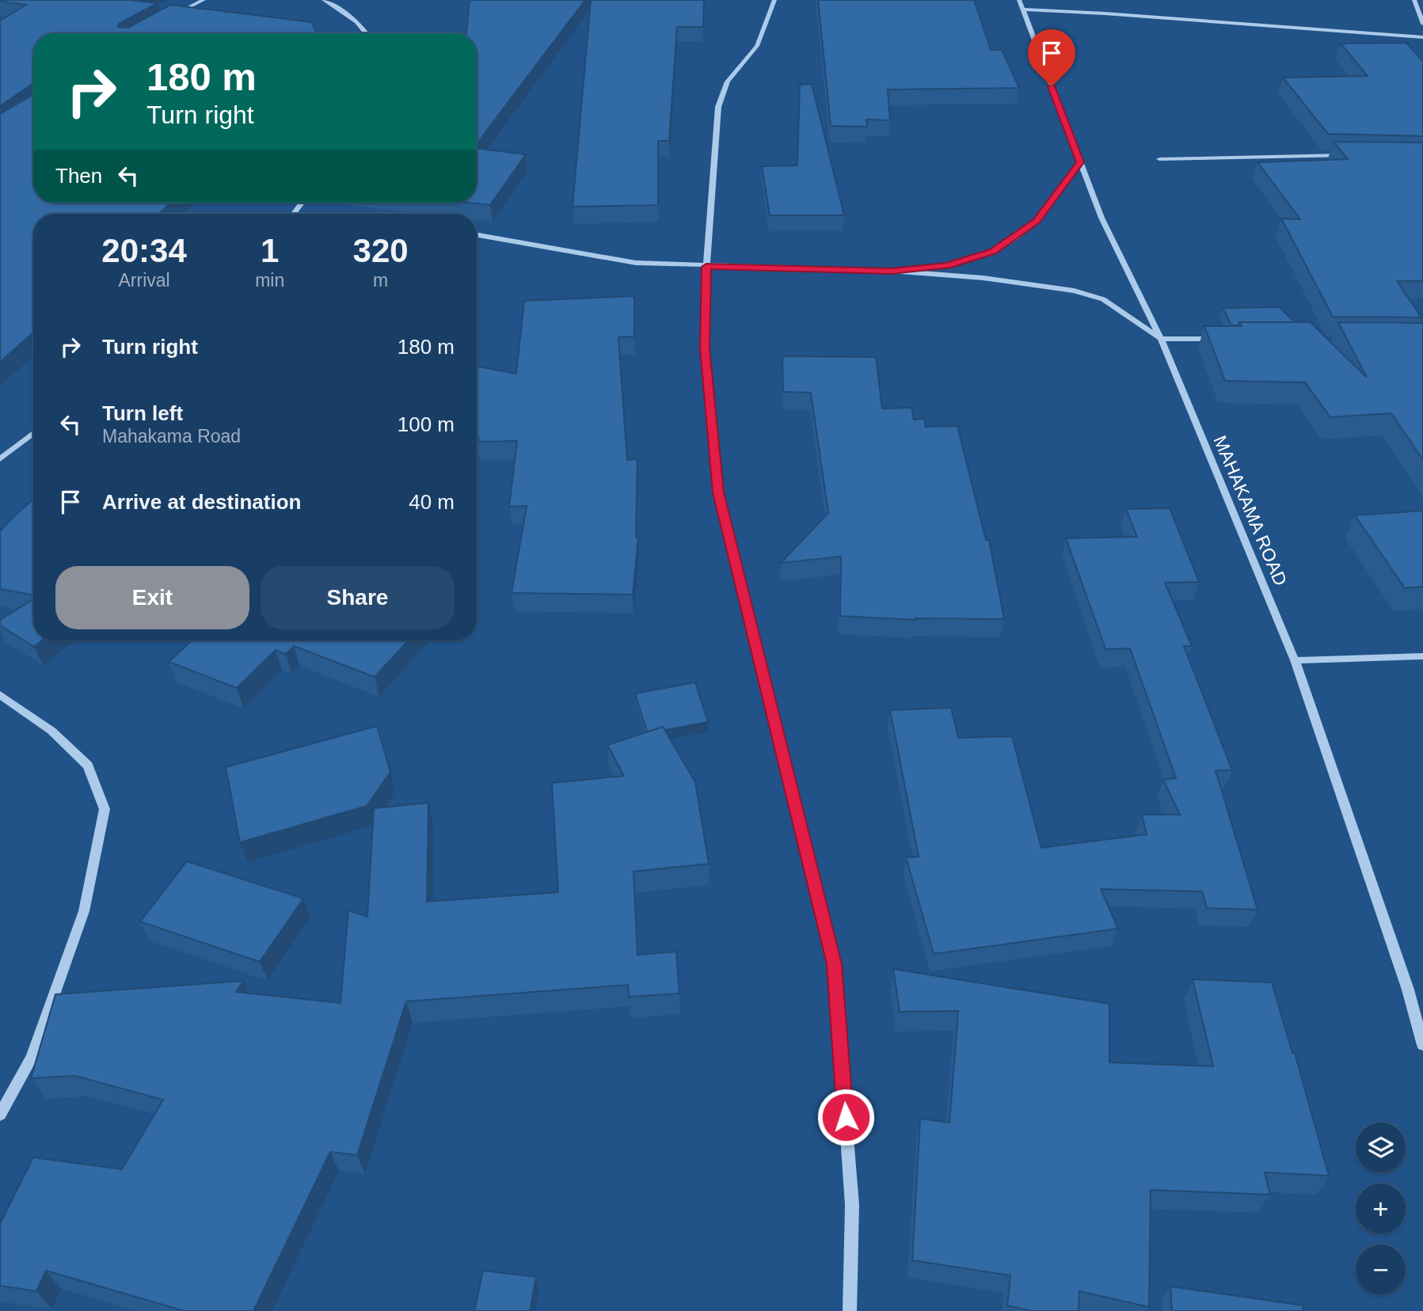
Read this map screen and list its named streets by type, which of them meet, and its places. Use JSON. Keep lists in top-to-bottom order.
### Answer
{
  "streets": {
    "street": ["MAHAKAMA ROAD"]
  },
  "page": {
    "turn": ["180 m", "Turn right"],
    "then": "Then",
    "eta": [
      "20:34",
      "Arrival",
      "1",
      "min",
      "320",
      "m"
    ],
    "list": [
      {
        "name": "Turn right",
        "value": "180 m"
      },
      {
        "name": "Turn left",
        "note": "Mahakama Road",
        "value": "100 m"
      },
      {
        "name": "Arrive at destination",
        "value": "40 m"
      }
    ],
    "buttons": ["Exit", "Share"],
    "map_buttons": ["+", "−"]
  }
}
